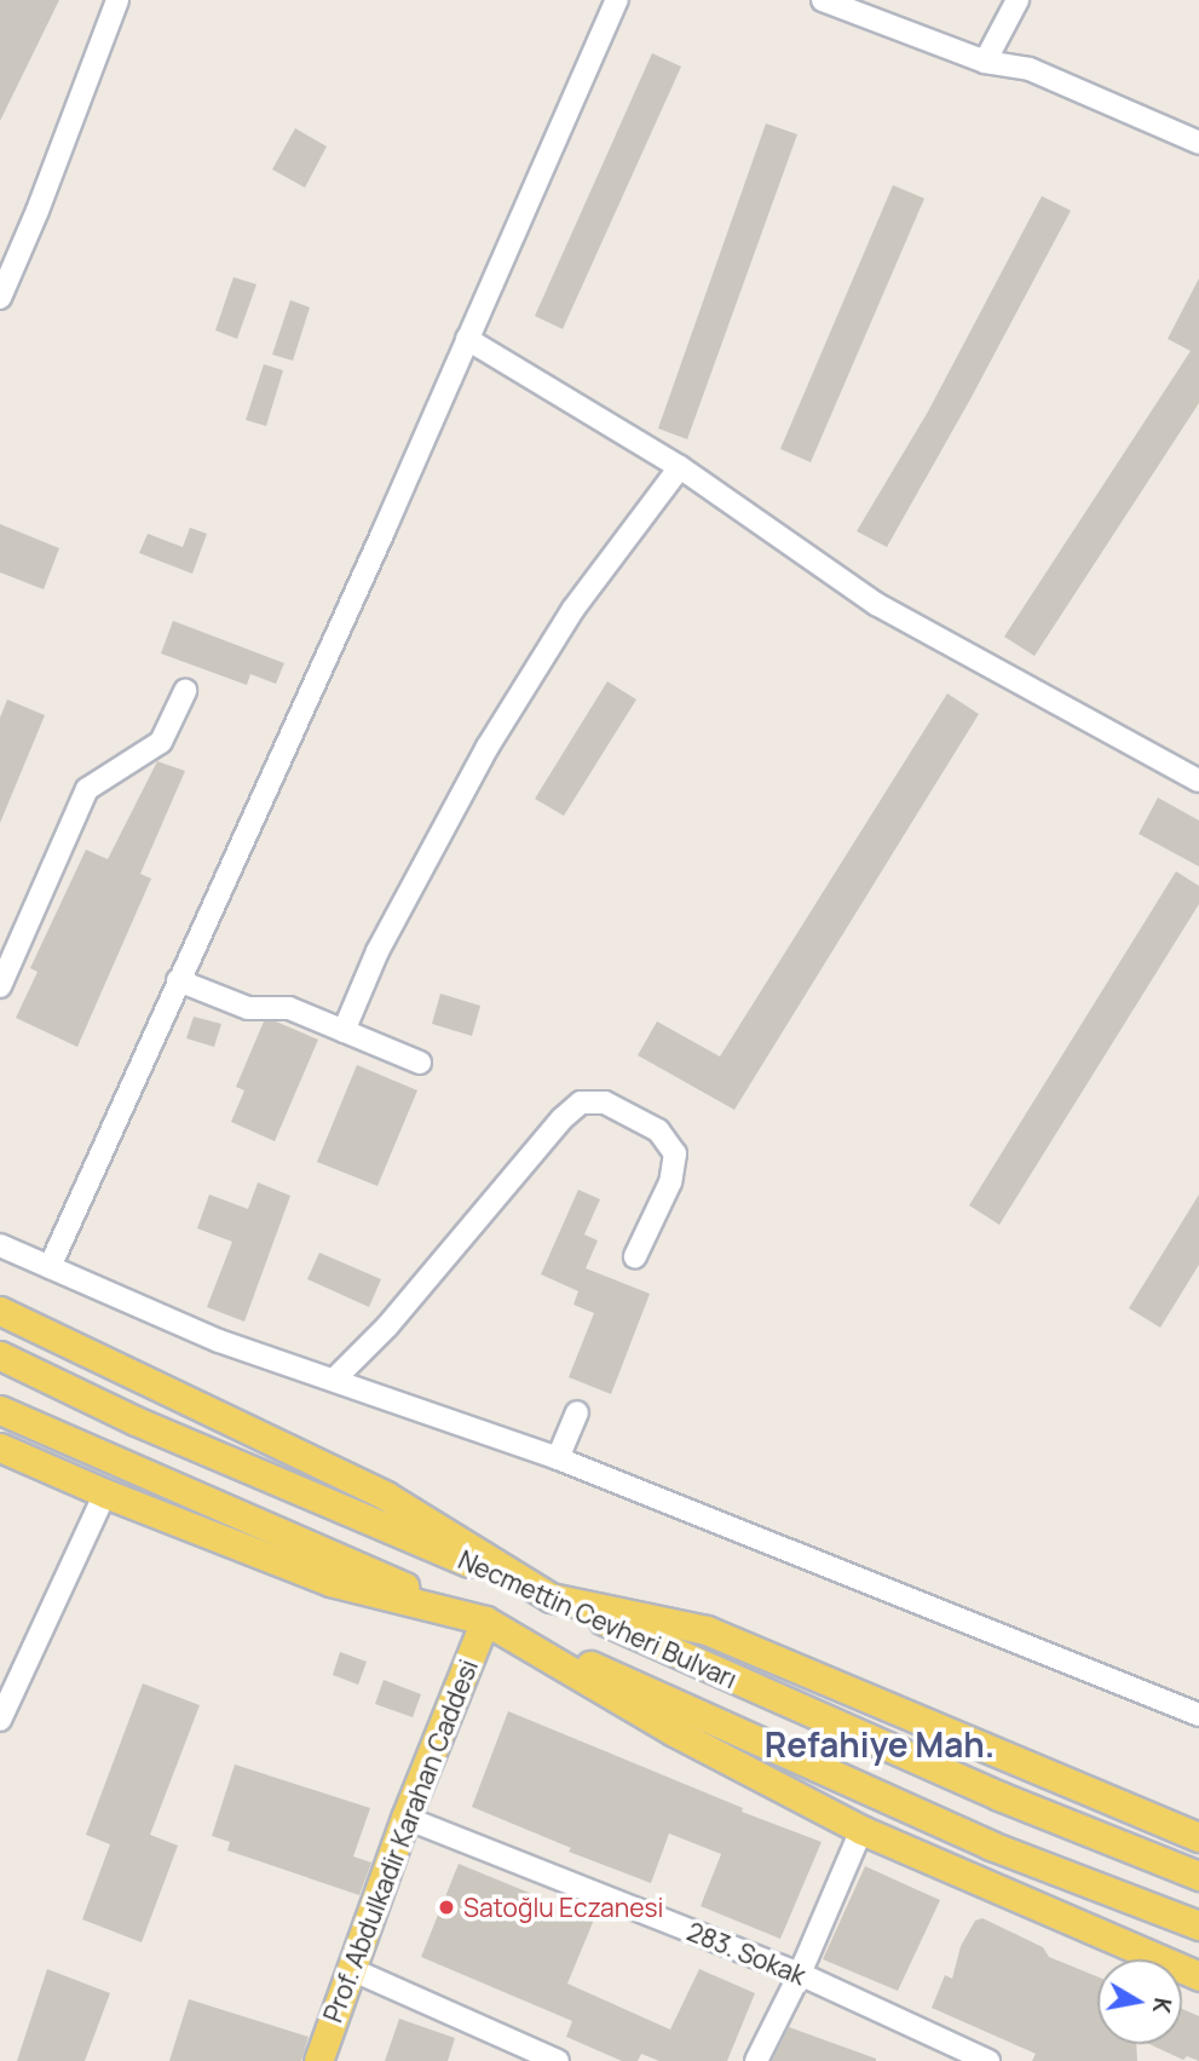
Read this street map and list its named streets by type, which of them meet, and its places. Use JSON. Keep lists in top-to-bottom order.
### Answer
{
  "streets": {
    "main road": ["Necmettin Cevheri Bulvarı", "Prof. Abdulkadir Karahan Caddesi"],
    "street": ["283. Sokak"]
  },
  "crossings": [
    ["Necmettin Cevheri Bulvarı", "Prof. Abdulkadir Karahan Caddesi"],
    ["Prof. Abdulkadir Karahan Caddesi", "283. Sokak"]
  ],
  "districts": ["Refahiye Mah."],
  "places": ["Satoğlu Eczanesi"],
  "north": "right"
}
